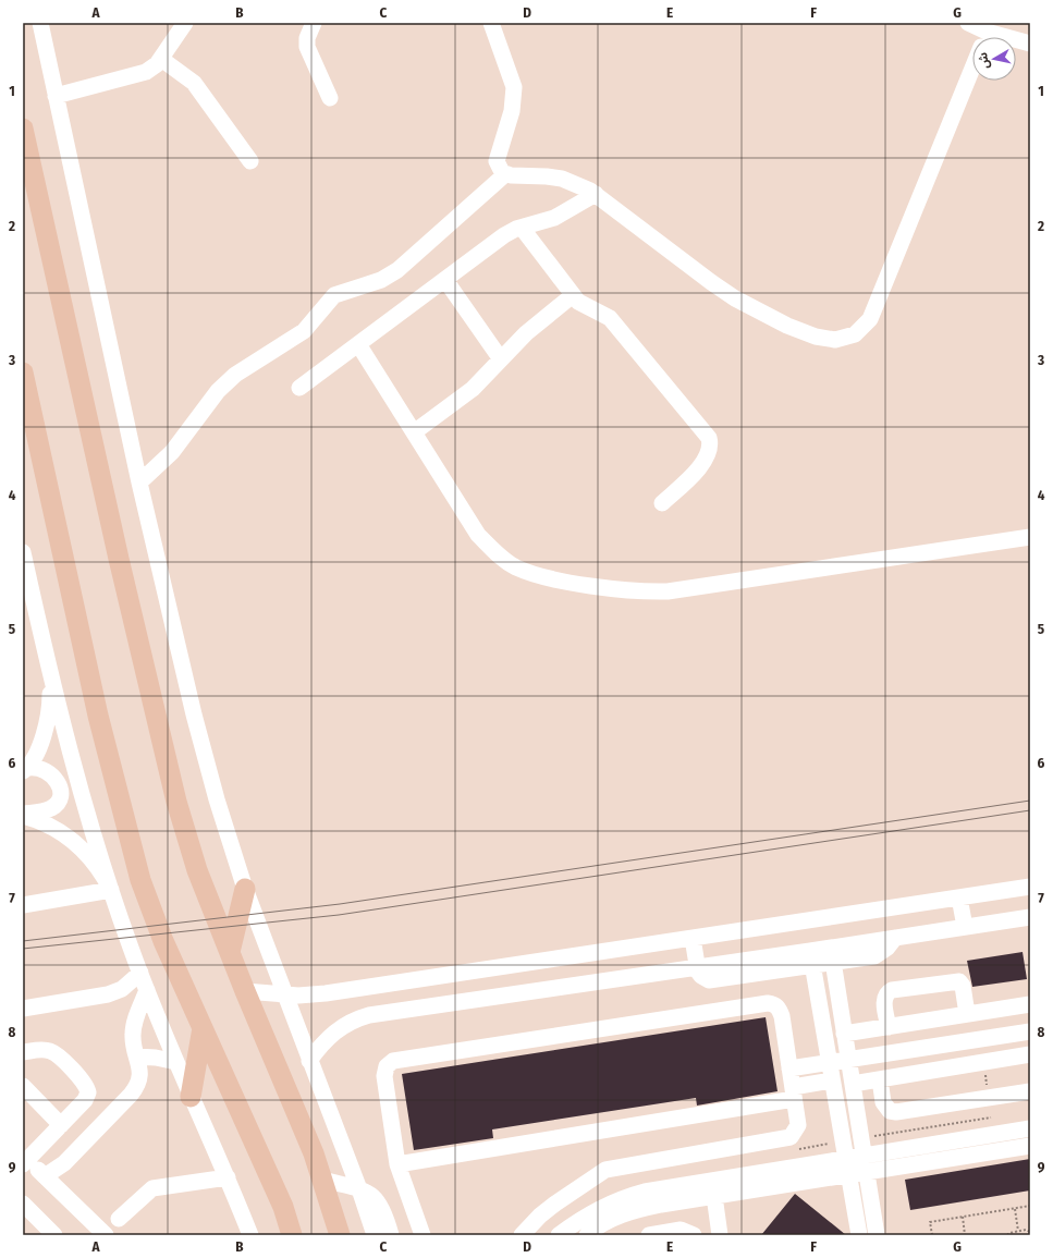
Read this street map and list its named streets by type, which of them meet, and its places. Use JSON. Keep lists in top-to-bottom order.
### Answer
{
  "north": "left",
  "grid": {
    "columns": [
      "A",
      "B",
      "C",
      "D",
      "E",
      "F",
      "G"
    ],
    "rows": [
      "1",
      "2",
      "3",
      "4",
      "5",
      "6",
      "7",
      "8",
      "9"
    ]
  }
}
